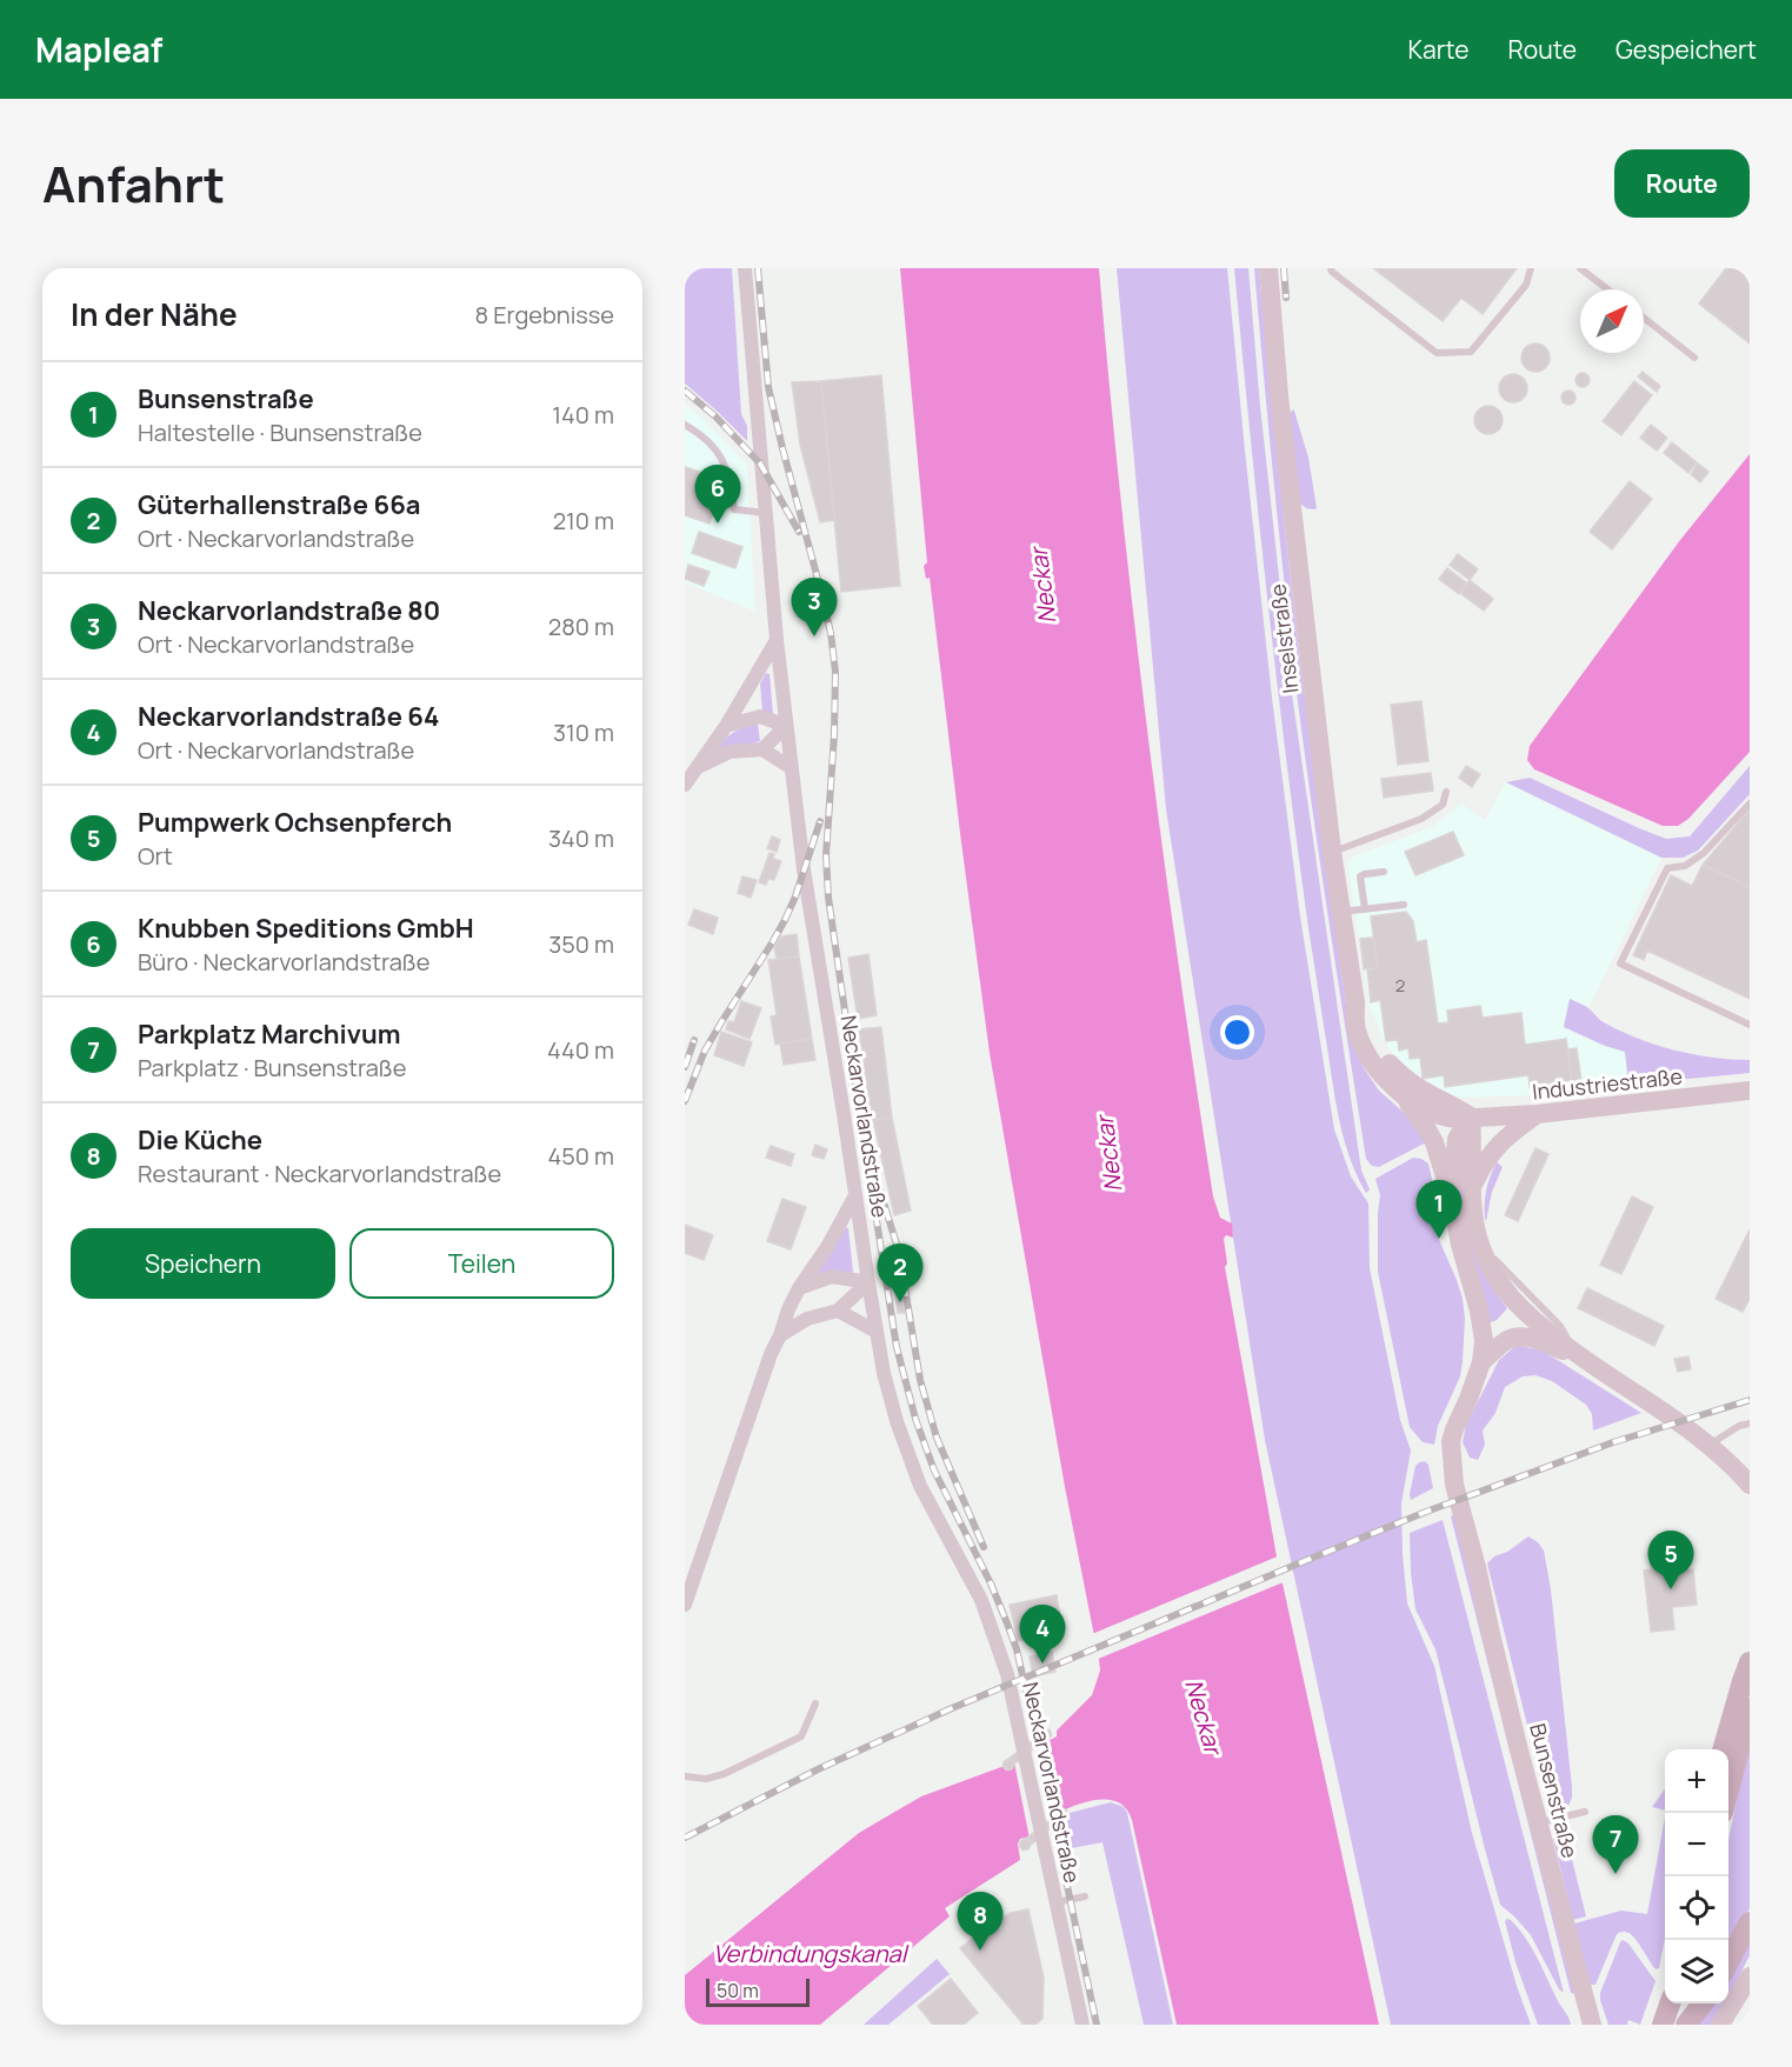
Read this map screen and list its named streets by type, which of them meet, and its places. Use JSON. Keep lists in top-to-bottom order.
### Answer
{
  "streets": {
    "street": [
      "Inselstraße",
      "Industriestraße",
      "Neckarvorlandstraße",
      "Bunsenstraße"
    ]
  },
  "crossings": [
    ["Inselstraße", "Industriestraße"],
    ["Inselstraße", "Bunsenstraße"],
    ["Industriestraße", "Bunsenstraße"]
  ],
  "water": ["Neckar", "Verbindungskanal"],
  "house_numbers": ["2"],
  "scale_bar": "50 m",
  "north": "top right",
  "page": {
    "header": "Mapleaf",
    "nav": ["Karte", "Route", "Gespeichert"],
    "title": "Anfahrt",
    "buttons": [
      "Route",
      ["Speichern", "Teilen"]
    ],
    "heading": ["In der Nähe", "8 Ergebnisse"],
    "list": [
      {
        "mark": "1",
        "name": "Bunsenstraße",
        "note": "Haltestelle · Bunsenstraße",
        "value": "140 m"
      },
      {
        "mark": "2",
        "name": "Güterhallenstraße 66a",
        "note": "Ort · Neckarvorlandstraße",
        "value": "210 m"
      },
      {
        "mark": "3",
        "name": "Neckarvorlandstraße 80",
        "note": "Ort · Neckarvorlandstraße",
        "value": "280 m"
      },
      {
        "mark": "4",
        "name": "Neckarvorlandstraße 64",
        "note": "Ort · Neckarvorlandstraße",
        "value": "310 m"
      },
      {
        "mark": "5",
        "name": "Pumpwerk Ochsenpferch",
        "note": "Ort",
        "value": "340 m"
      },
      {
        "mark": "6",
        "name": "Knubben Speditions GmbH",
        "note": "Büro · Neckarvorlandstraße",
        "value": "350 m"
      },
      {
        "mark": "7",
        "name": "Parkplatz Marchivum",
        "note": "Parkplatz · Bunsenstraße",
        "value": "440 m"
      },
      {
        "mark": "8",
        "name": "Die Küche",
        "note": "Restaurant · Neckarvorlandstraße",
        "value": "450 m"
      }
    ],
    "pins": [
      "6",
      "3",
      "1",
      "2",
      "5",
      "4",
      "7",
      "8"
    ],
    "map_buttons": ["+", "−"],
    "scale": "50 m"
  }
}
